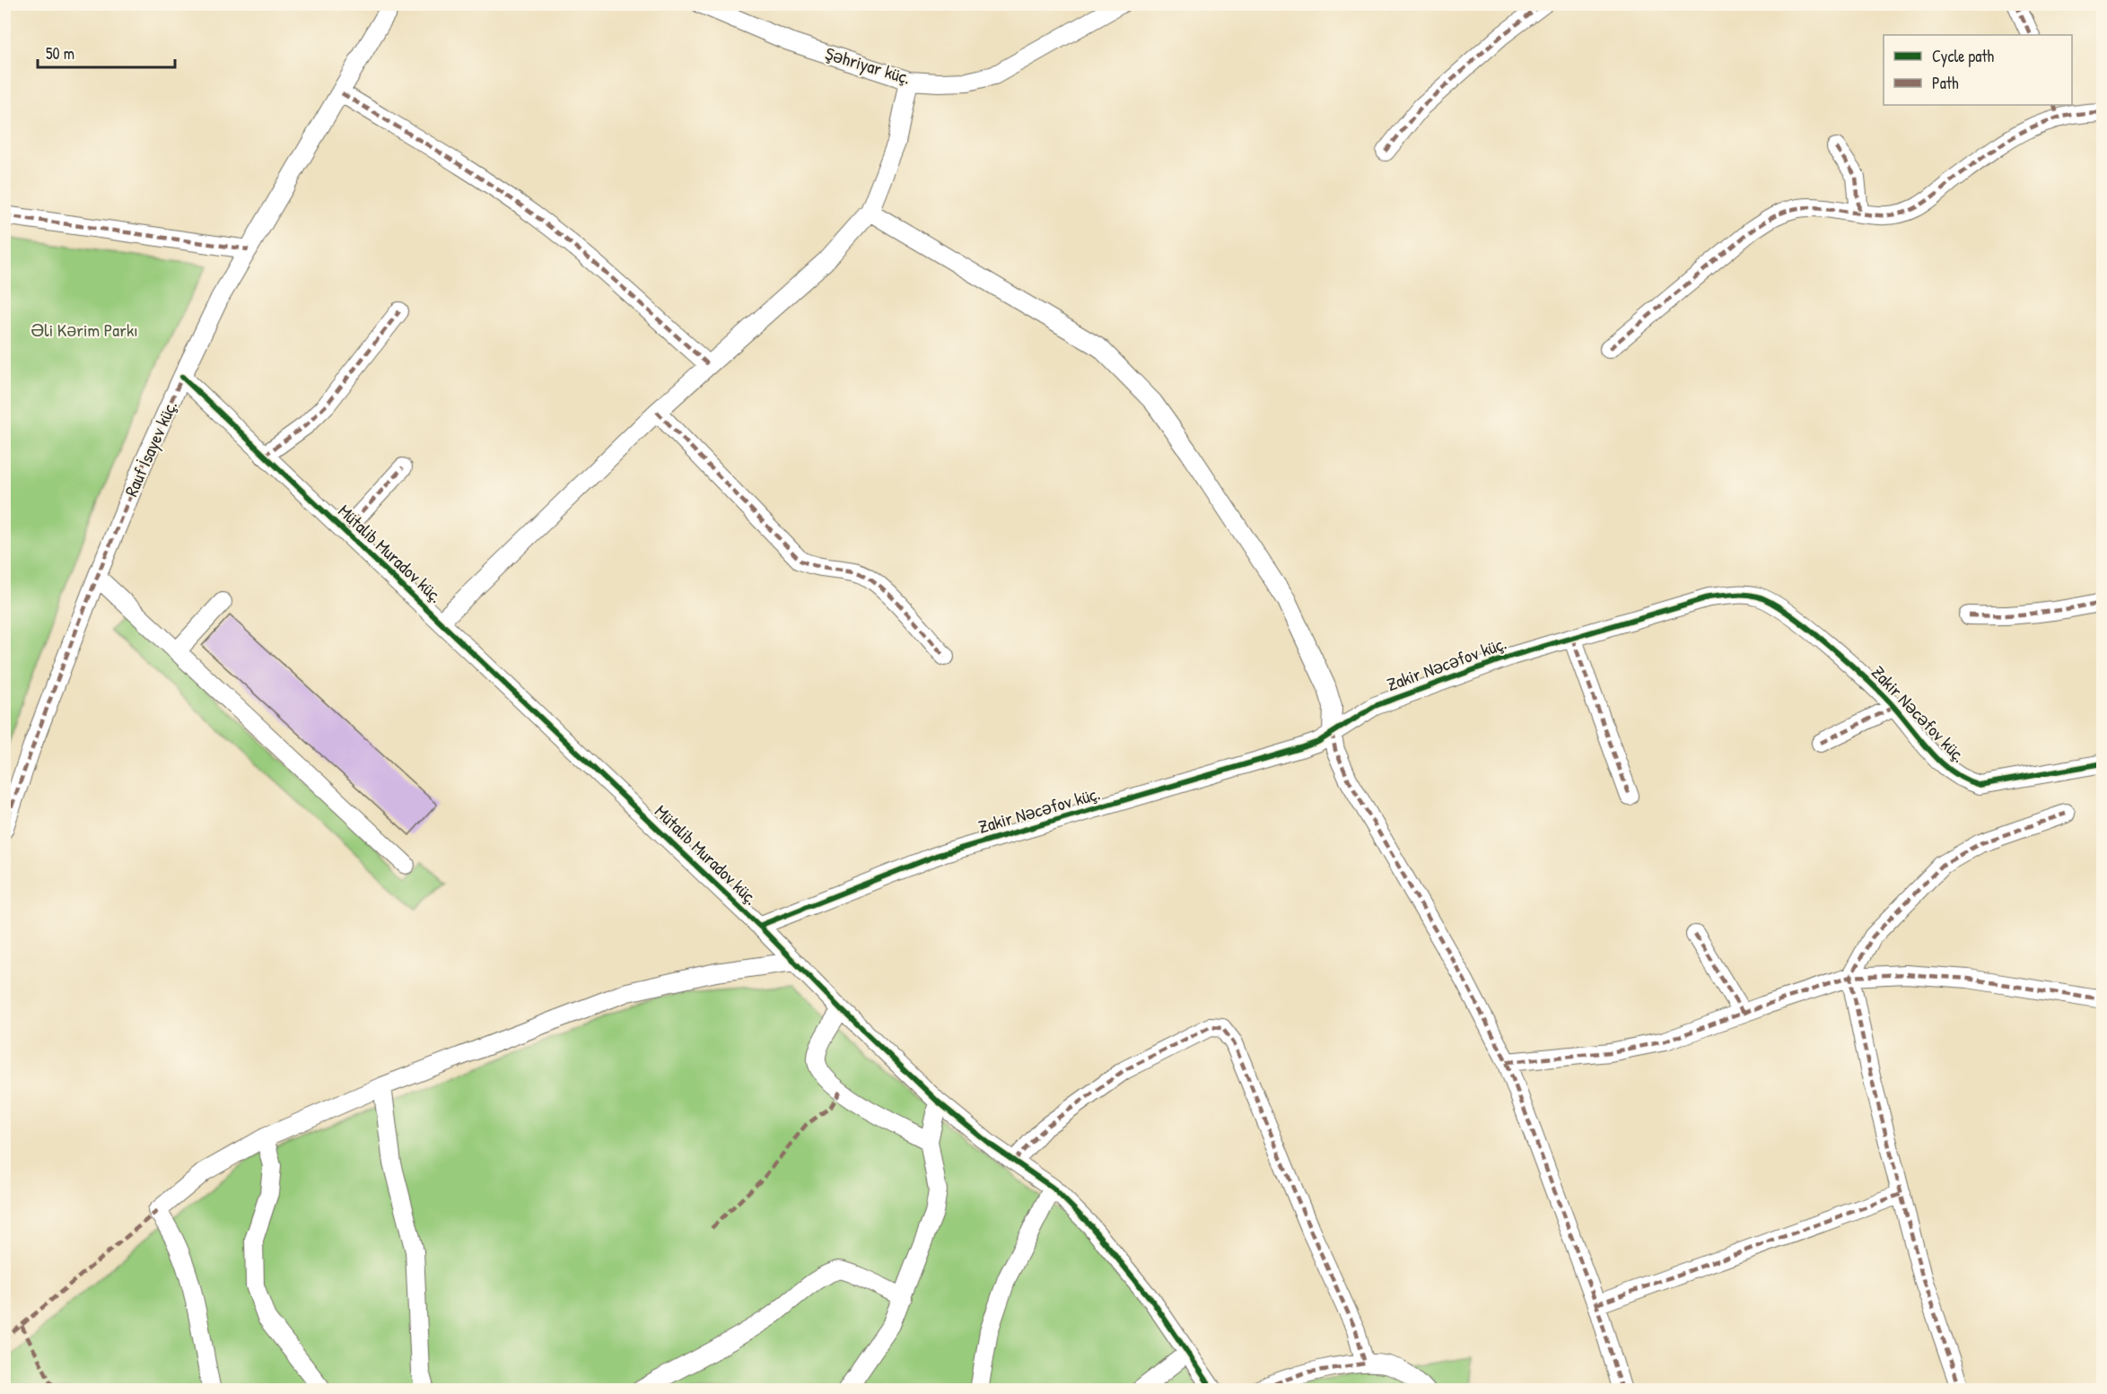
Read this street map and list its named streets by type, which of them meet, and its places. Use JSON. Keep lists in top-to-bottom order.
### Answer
{
  "streets": {
    "street": [
      "Şəhriyar küç.",
      "Rauf İsayev küç.",
      "Mütalib Muradov küç.",
      "Zakir Nəcəfov küç."
    ]
  },
  "crossings": [
    ["Rauf İsayev küç.", "Mütalib Muradov küç."],
    ["Mütalib Muradov küç.", "Zakir Nəcəfov küç."]
  ],
  "parks": ["Əli Kərim Parkı"],
  "legend": ["Cycle path", "Path"],
  "scale_bar": "50 m"
}
